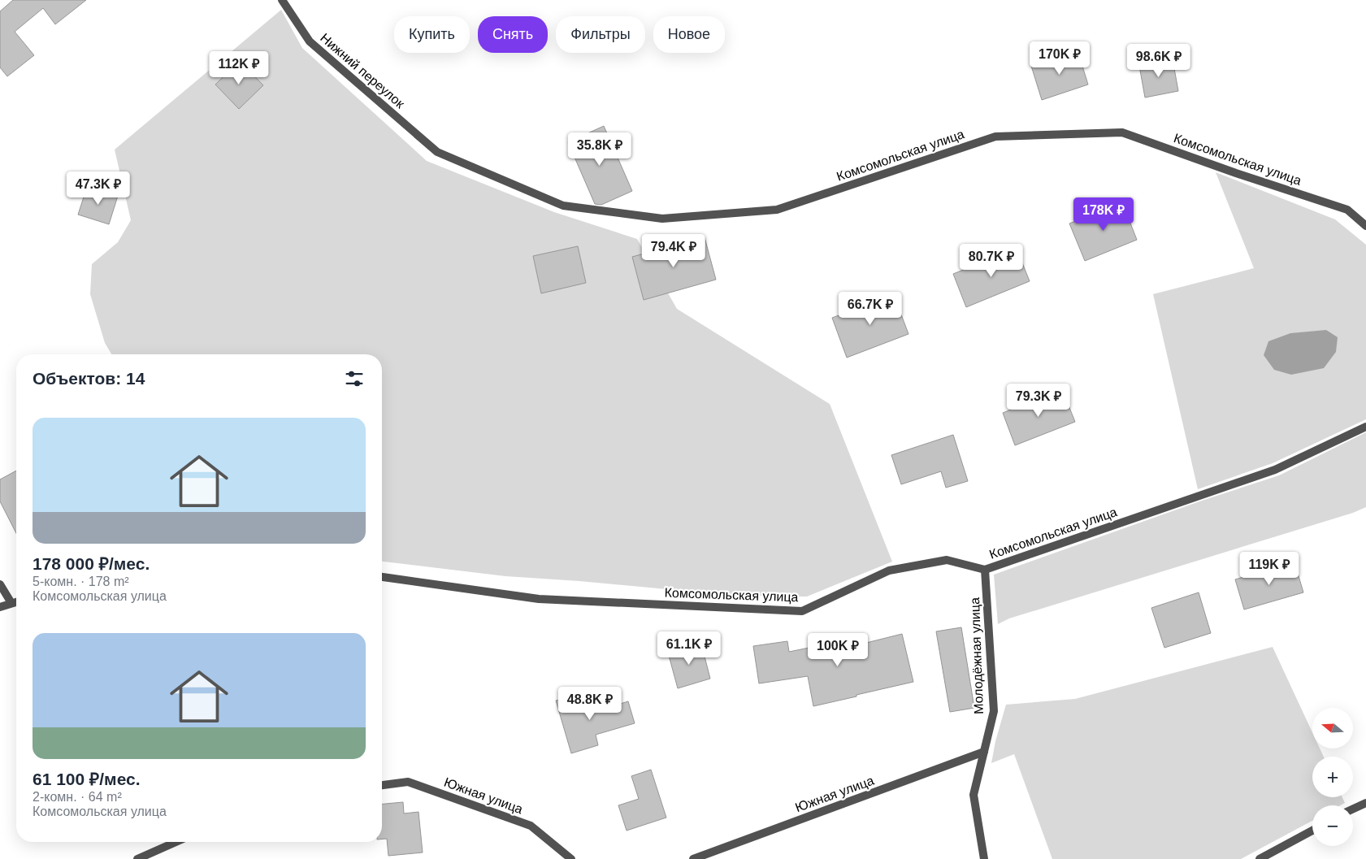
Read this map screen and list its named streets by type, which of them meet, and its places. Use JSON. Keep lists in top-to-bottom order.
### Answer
{
  "streets": {
    "street": [
      "Нижний переулок",
      "Комсомольская улица",
      "Молодёжная улица",
      "Южная улица"
    ]
  },
  "crossings": [
    ["Нижний переулок", "Комсомольская улица"],
    ["Комсомольская улица", "Молодёжная улица"],
    ["Молодёжная улица", "Южная улица"]
  ],
  "north": "left",
  "page": {
    "chip": [
      "Купить",
      "Снять",
      "Фильтры",
      "Новое"
    ],
    "price": [
      "170K ₽",
      "98.6K ₽",
      "112K ₽",
      "35.8K ₽",
      "47.3K ₽",
      "178K ₽",
      "79.4K ₽",
      "80.7K ₽",
      "66.7K ₽",
      "79.3K ₽",
      "119K ₽",
      "61.1K ₽",
      "100K ₽",
      "48.8K ₽"
    ],
    "heading": "Объектов: 14",
    "list": [
      {
        "name": "178 000 ₽/мес.",
        "note": "5-комн. · 178 m² · Комсомольская улица"
      },
      {
        "name": "61 100 ₽/мес.",
        "note": "2-комн. · 64 m² · Комсомольская улица"
      }
    ],
    "map_buttons": ["+", "−"]
  }
}
